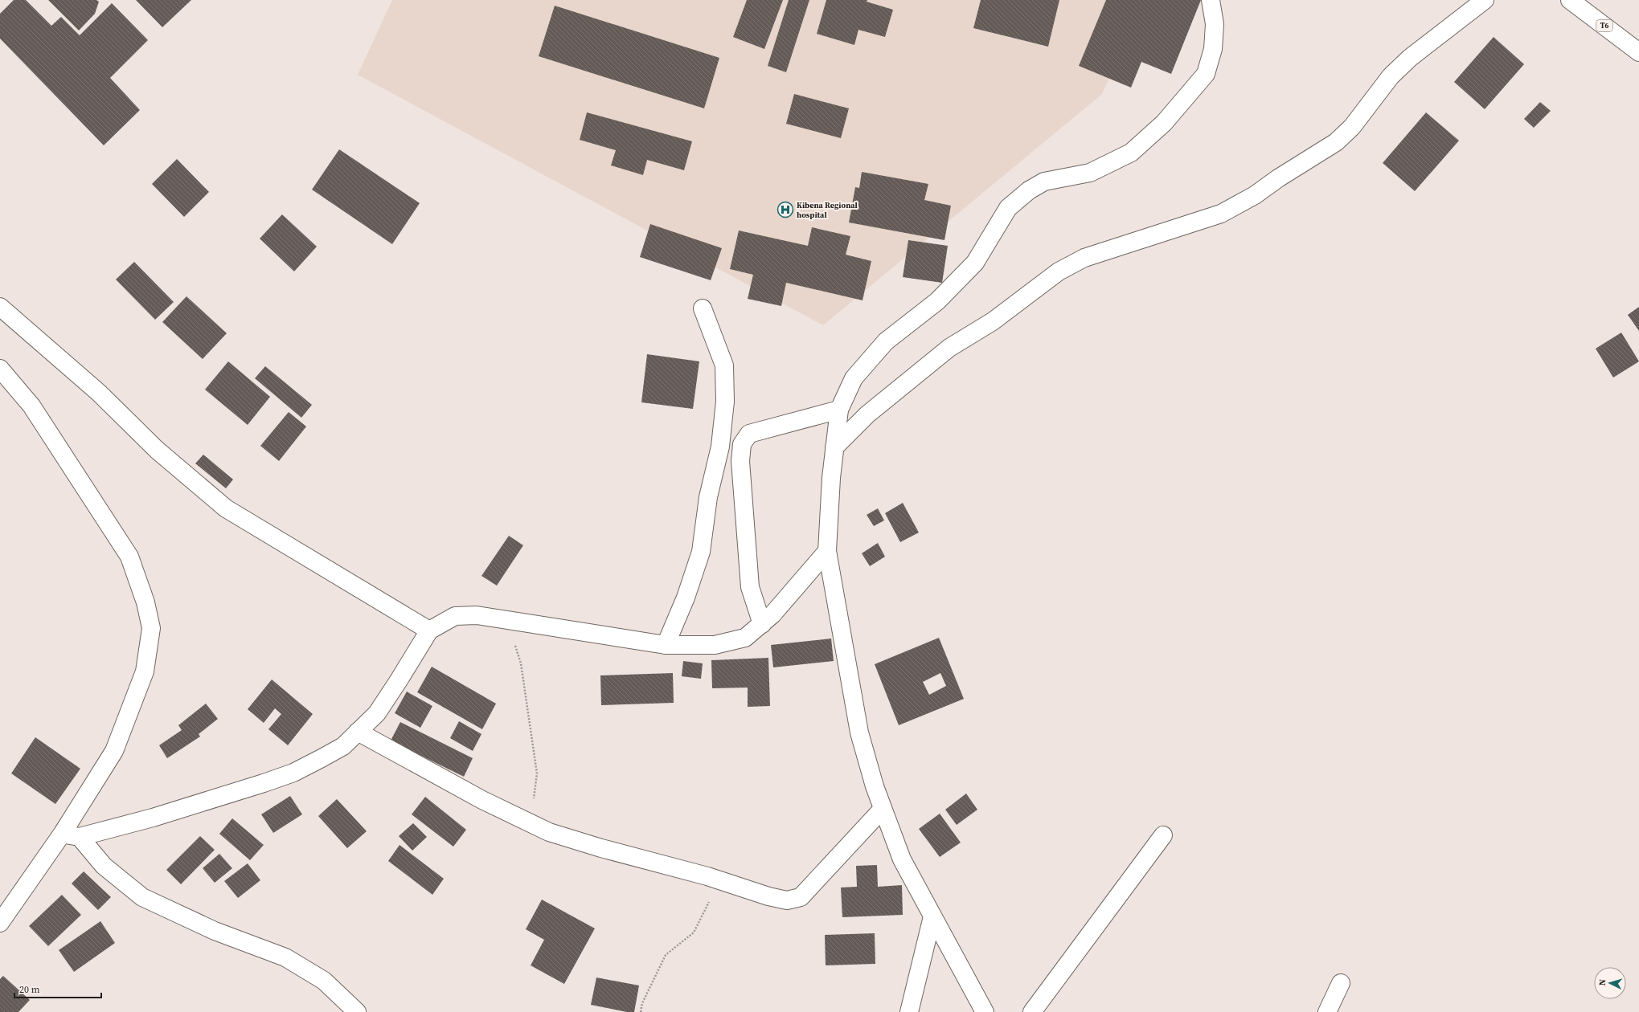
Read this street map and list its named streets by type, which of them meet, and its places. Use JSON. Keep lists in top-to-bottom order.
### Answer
{
  "streets": {
    "main road": ["T6"]
  },
  "places": {
    "hospital": ["Kibena Regional hospital"]
  },
  "scale_bar": "20 m",
  "north": "left"
}
